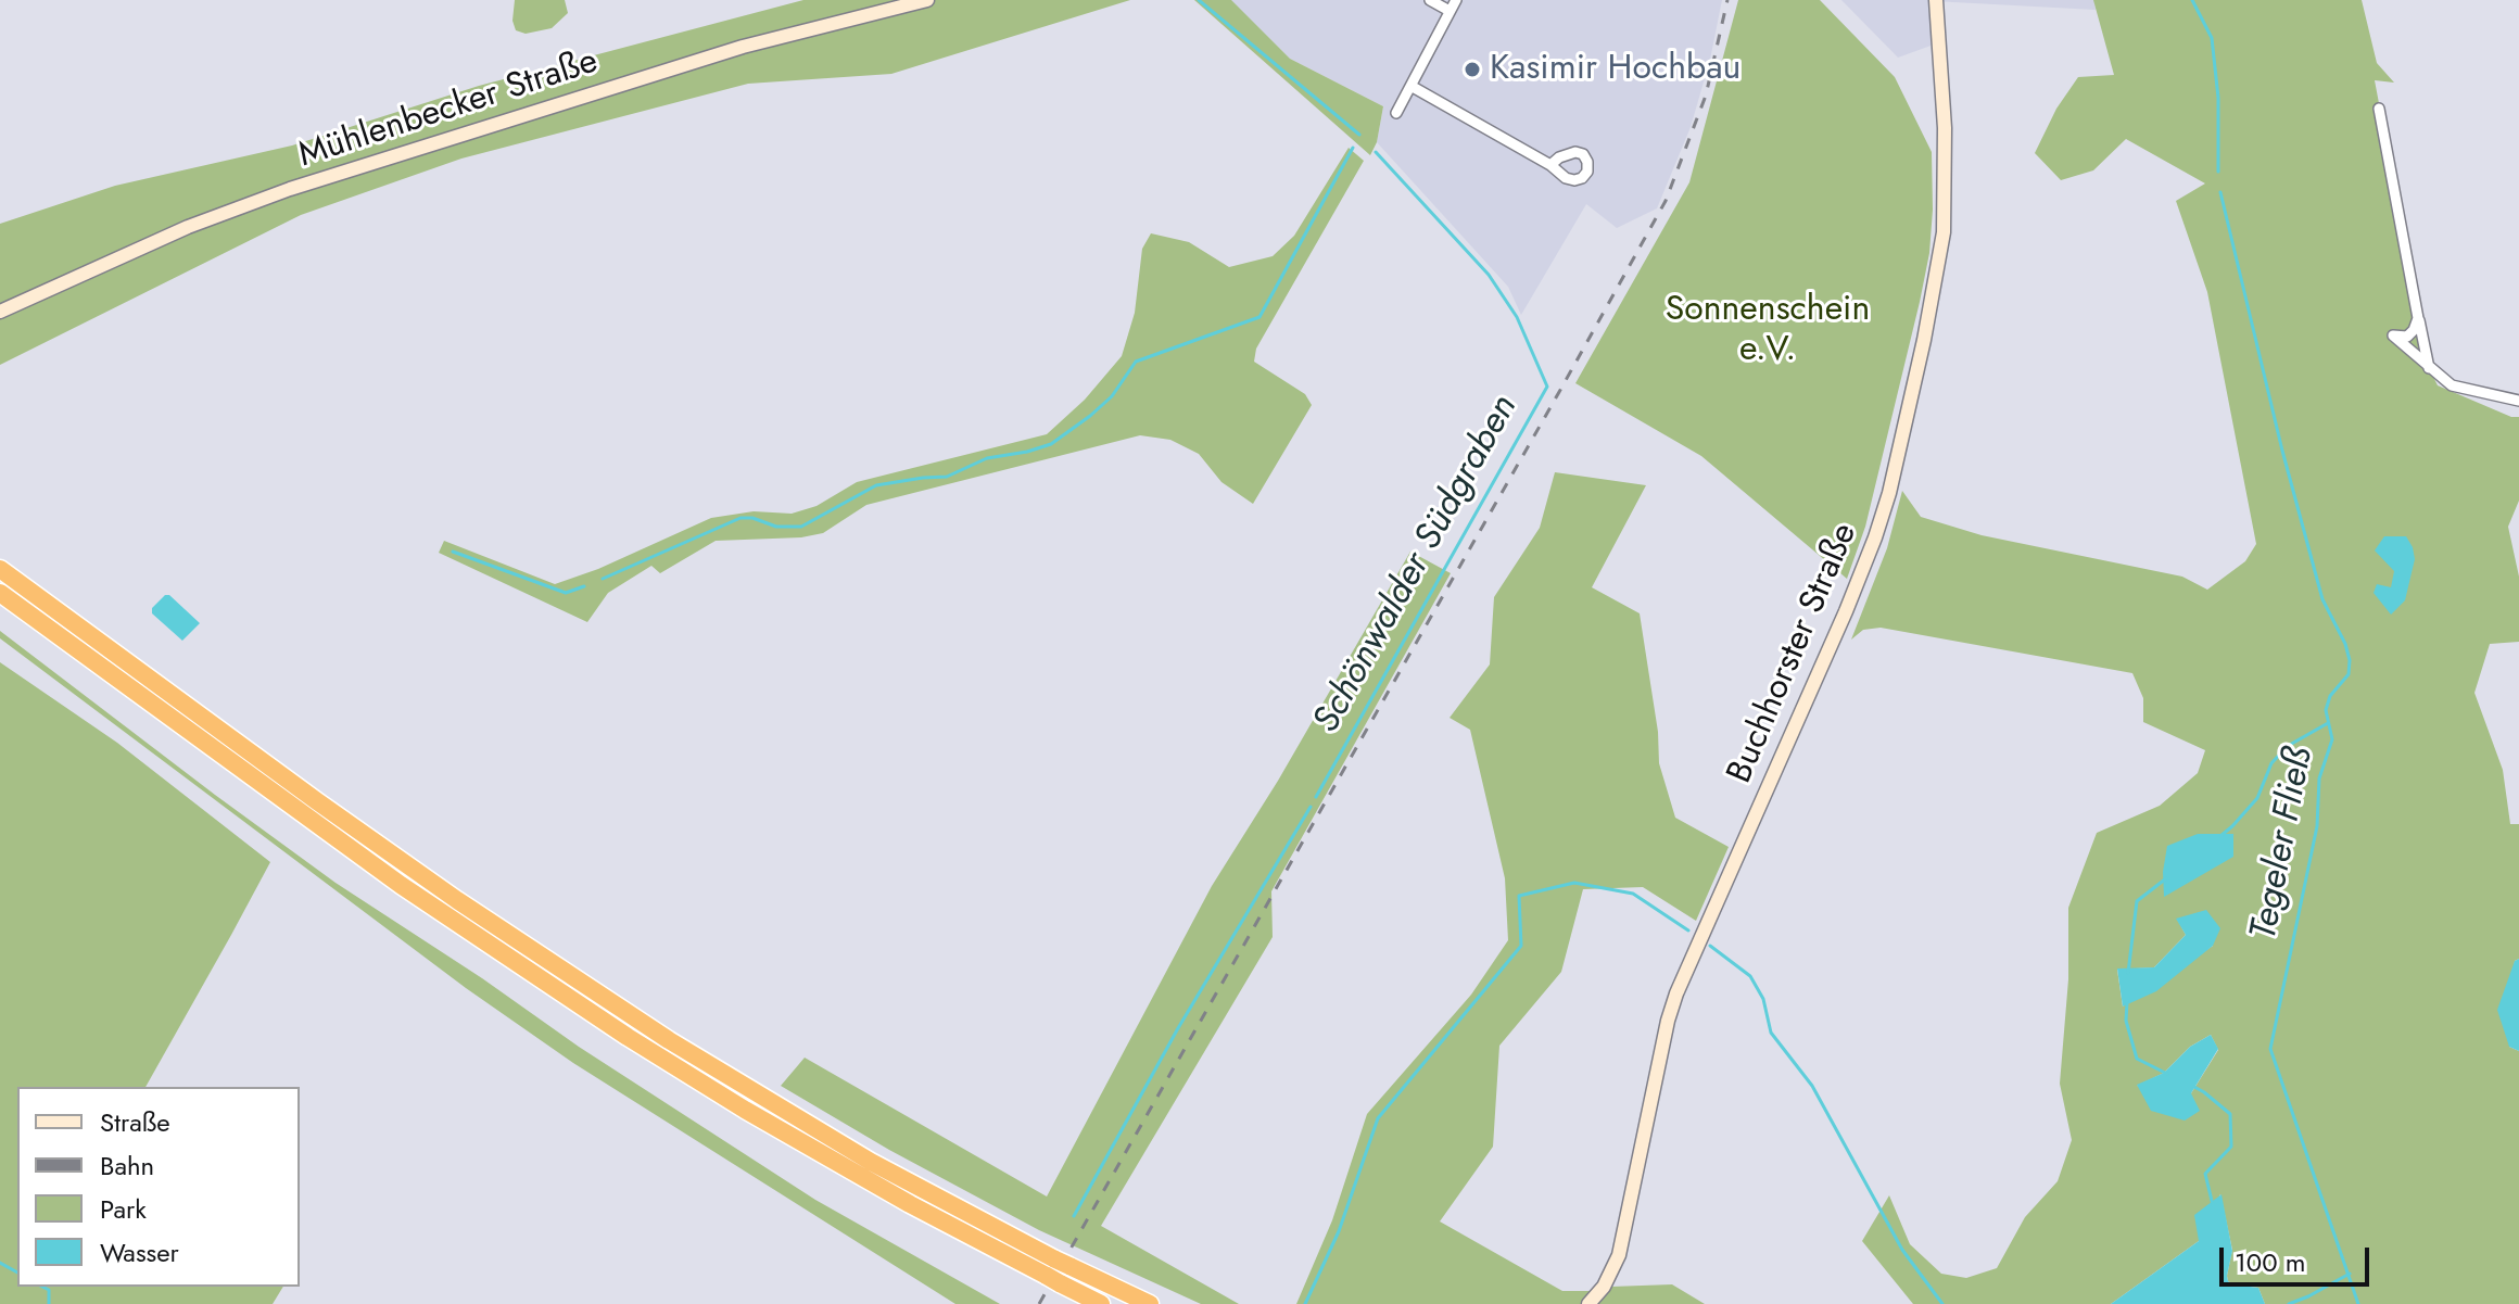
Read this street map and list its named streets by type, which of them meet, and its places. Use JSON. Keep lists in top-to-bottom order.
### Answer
{
  "streets": {
    "main road": ["Mühlenbecker Straße", "Buchhorster Straße"]
  },
  "water": ["Schönwalder Südgraben", "Tegeler Fließ"],
  "parks": ["Sonnenschein e.V."],
  "places": ["Kasimir Hochbau"],
  "legend": [
    "Straße",
    "Bahn",
    "Park",
    "Wasser"
  ],
  "scale_bar": "100 m"
}
